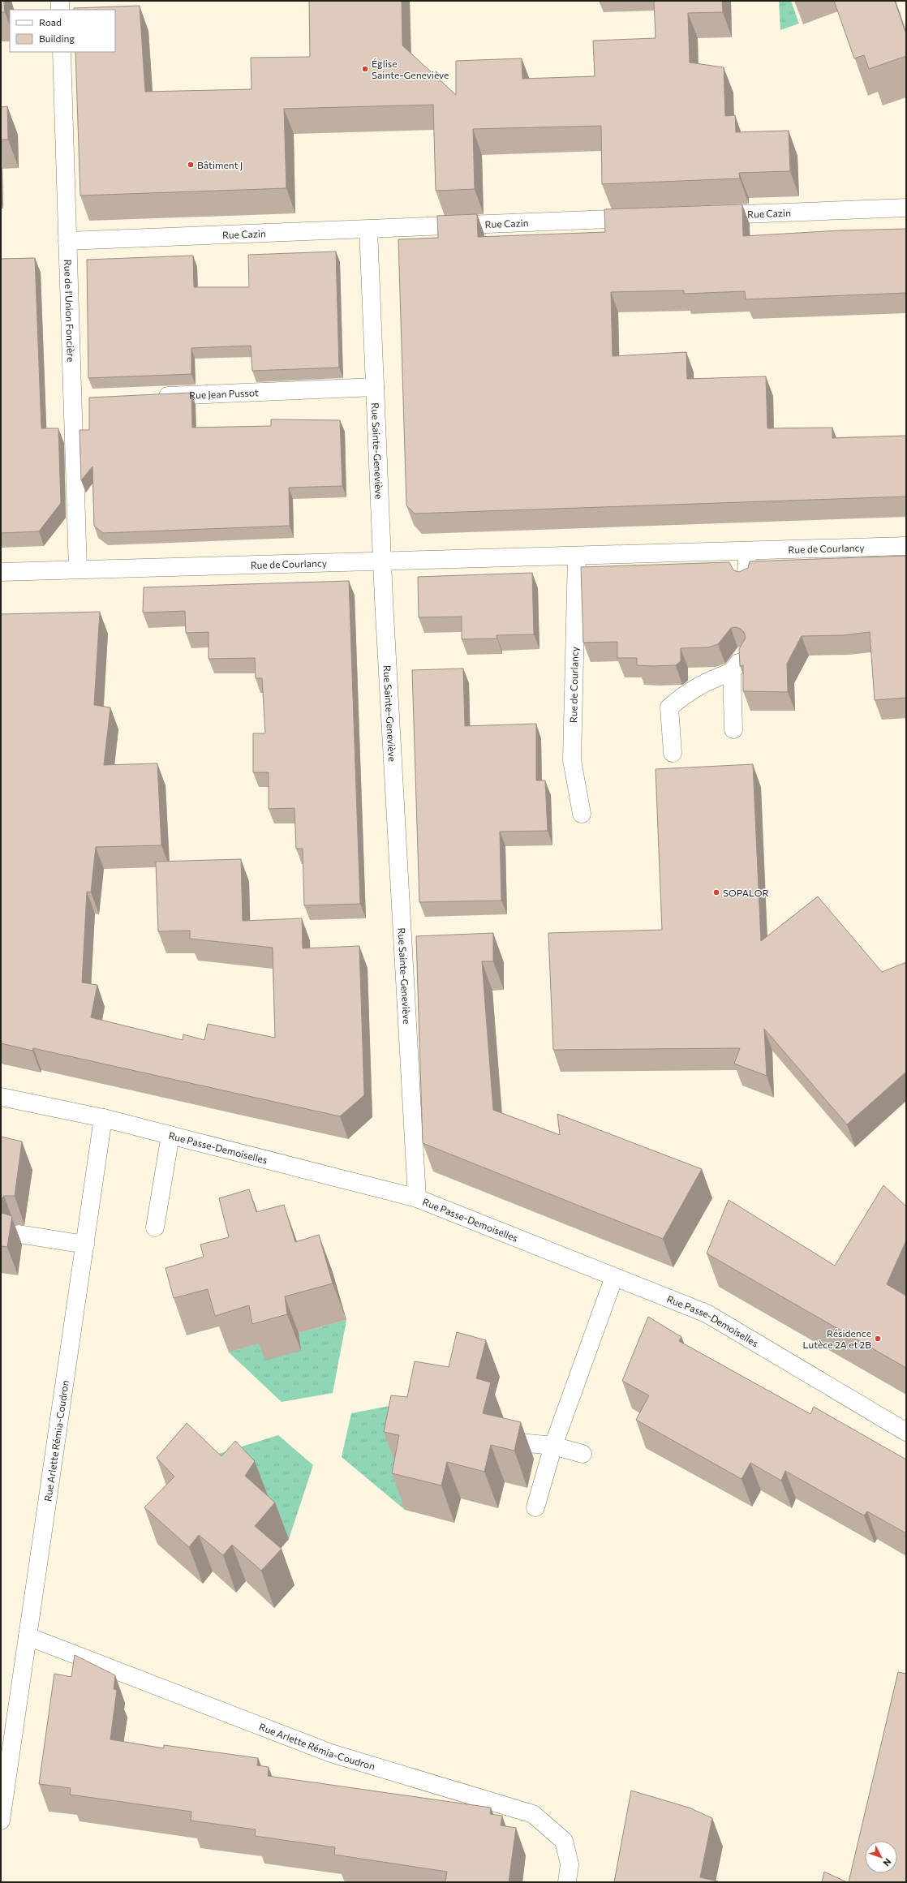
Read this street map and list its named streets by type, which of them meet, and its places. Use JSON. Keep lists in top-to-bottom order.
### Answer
{
  "streets": {
    "street": [
      "Rue Cazin",
      "Rue de l'Union Foncière",
      "Rue Jean Pussot",
      "Rue Sainte-Geneviève",
      "Rue de Courlancy",
      "Rue Passe-Demoiselles",
      "Rue Arlette Rémia-Coudron"
    ]
  },
  "crossings": [
    ["Rue Cazin", "Rue de l'Union Foncière"],
    ["Rue Cazin", "Rue Sainte-Geneviève"],
    ["Rue de l'Union Foncière", "Rue de Courlancy"],
    ["Rue Jean Pussot", "Rue Sainte-Geneviève"],
    ["Rue Sainte-Geneviève", "Rue de Courlancy"],
    ["Rue Sainte-Geneviève", "Rue Passe-Demoiselles"],
    ["Rue Passe-Demoiselles", "Rue Arlette Rémia-Coudron"]
  ],
  "places": [
    "Église Sainte-Geneviève",
    "Bâtiment J",
    "SOPALOR",
    "Résidence Lutèce 2A et 2B"
  ],
  "legend": ["Road", "Building"],
  "north": "bottom right"
}
